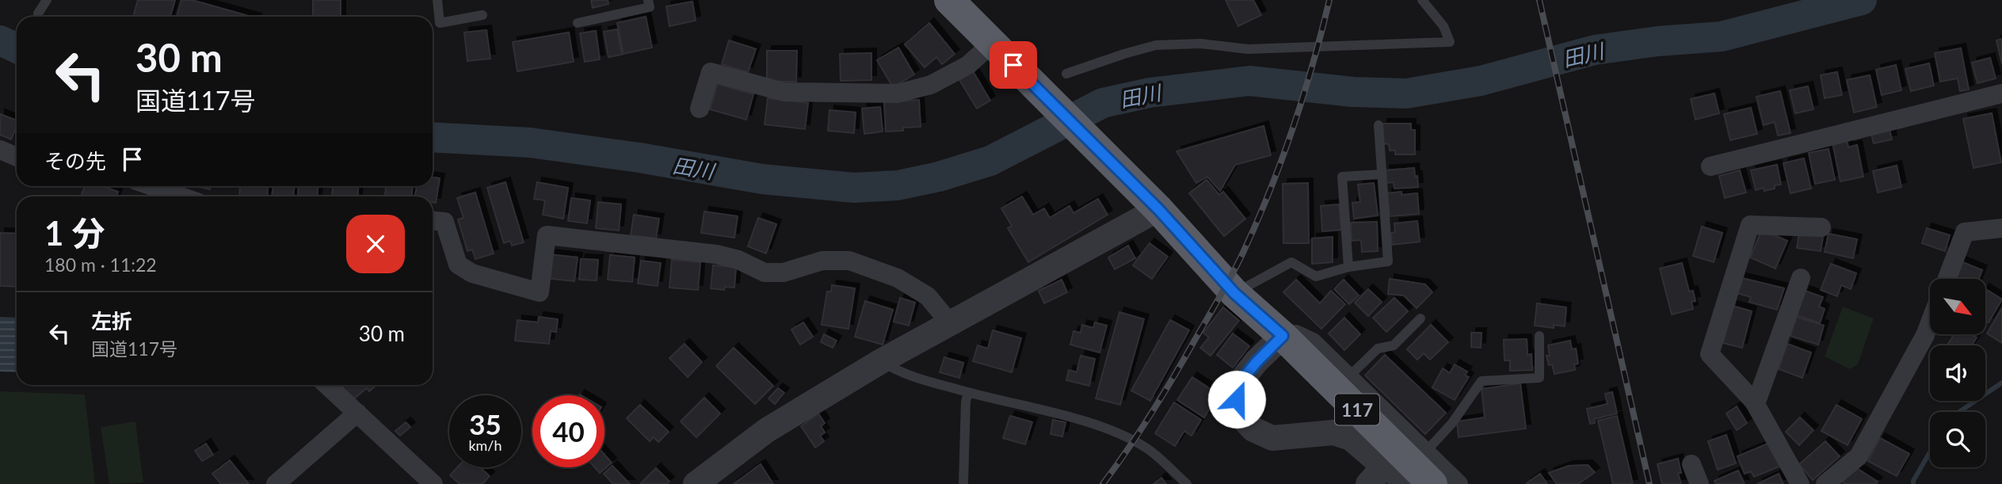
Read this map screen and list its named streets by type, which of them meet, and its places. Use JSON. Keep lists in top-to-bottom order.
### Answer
{
  "streets": {
    "highway": ["117"]
  },
  "water": ["田川"],
  "north": "bottom right",
  "page": {
    "turn": ["30 m", "国道117号"],
    "then": "その先",
    "heading": ["1 分", "180 m · 11:22"],
    "list": [
      {
        "name": "左折",
        "note": "国道117号",
        "value": "30 m"
      }
    ],
    "speed": "35 km/h",
    "limit": "40"
  }
}
